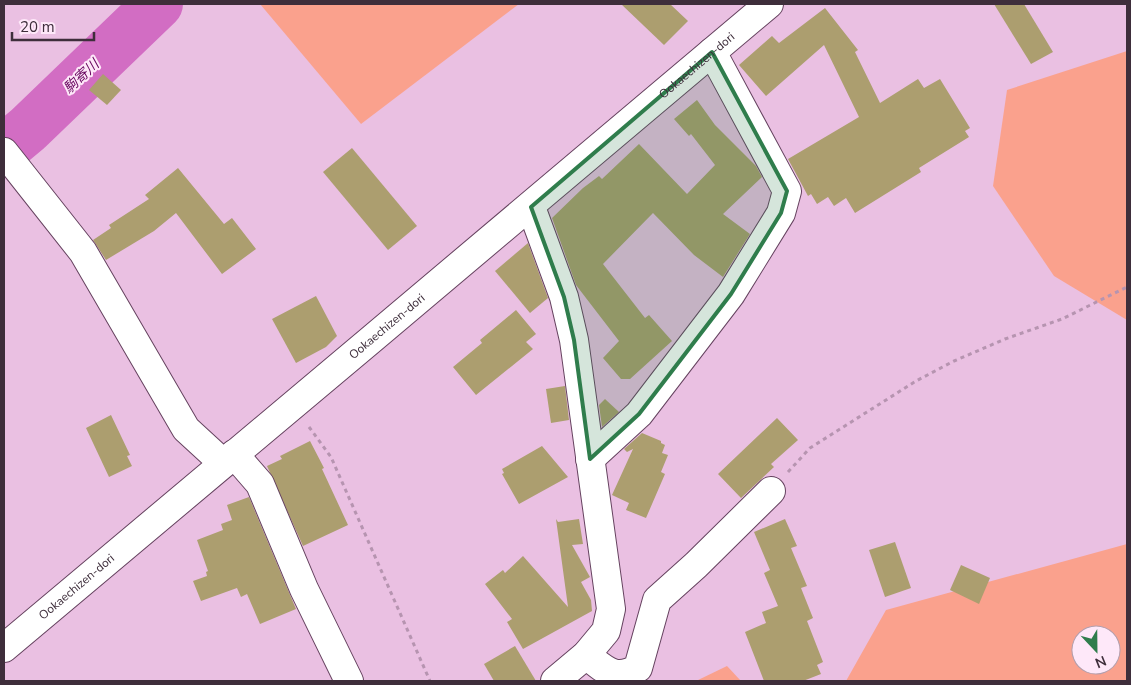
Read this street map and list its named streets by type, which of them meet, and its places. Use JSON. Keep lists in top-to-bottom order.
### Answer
{
  "streets": {
    "street": ["Ookaechizen-dori"]
  },
  "water": ["駒寄川"],
  "scale_bar": "20 m",
  "north": "bottom"
}
